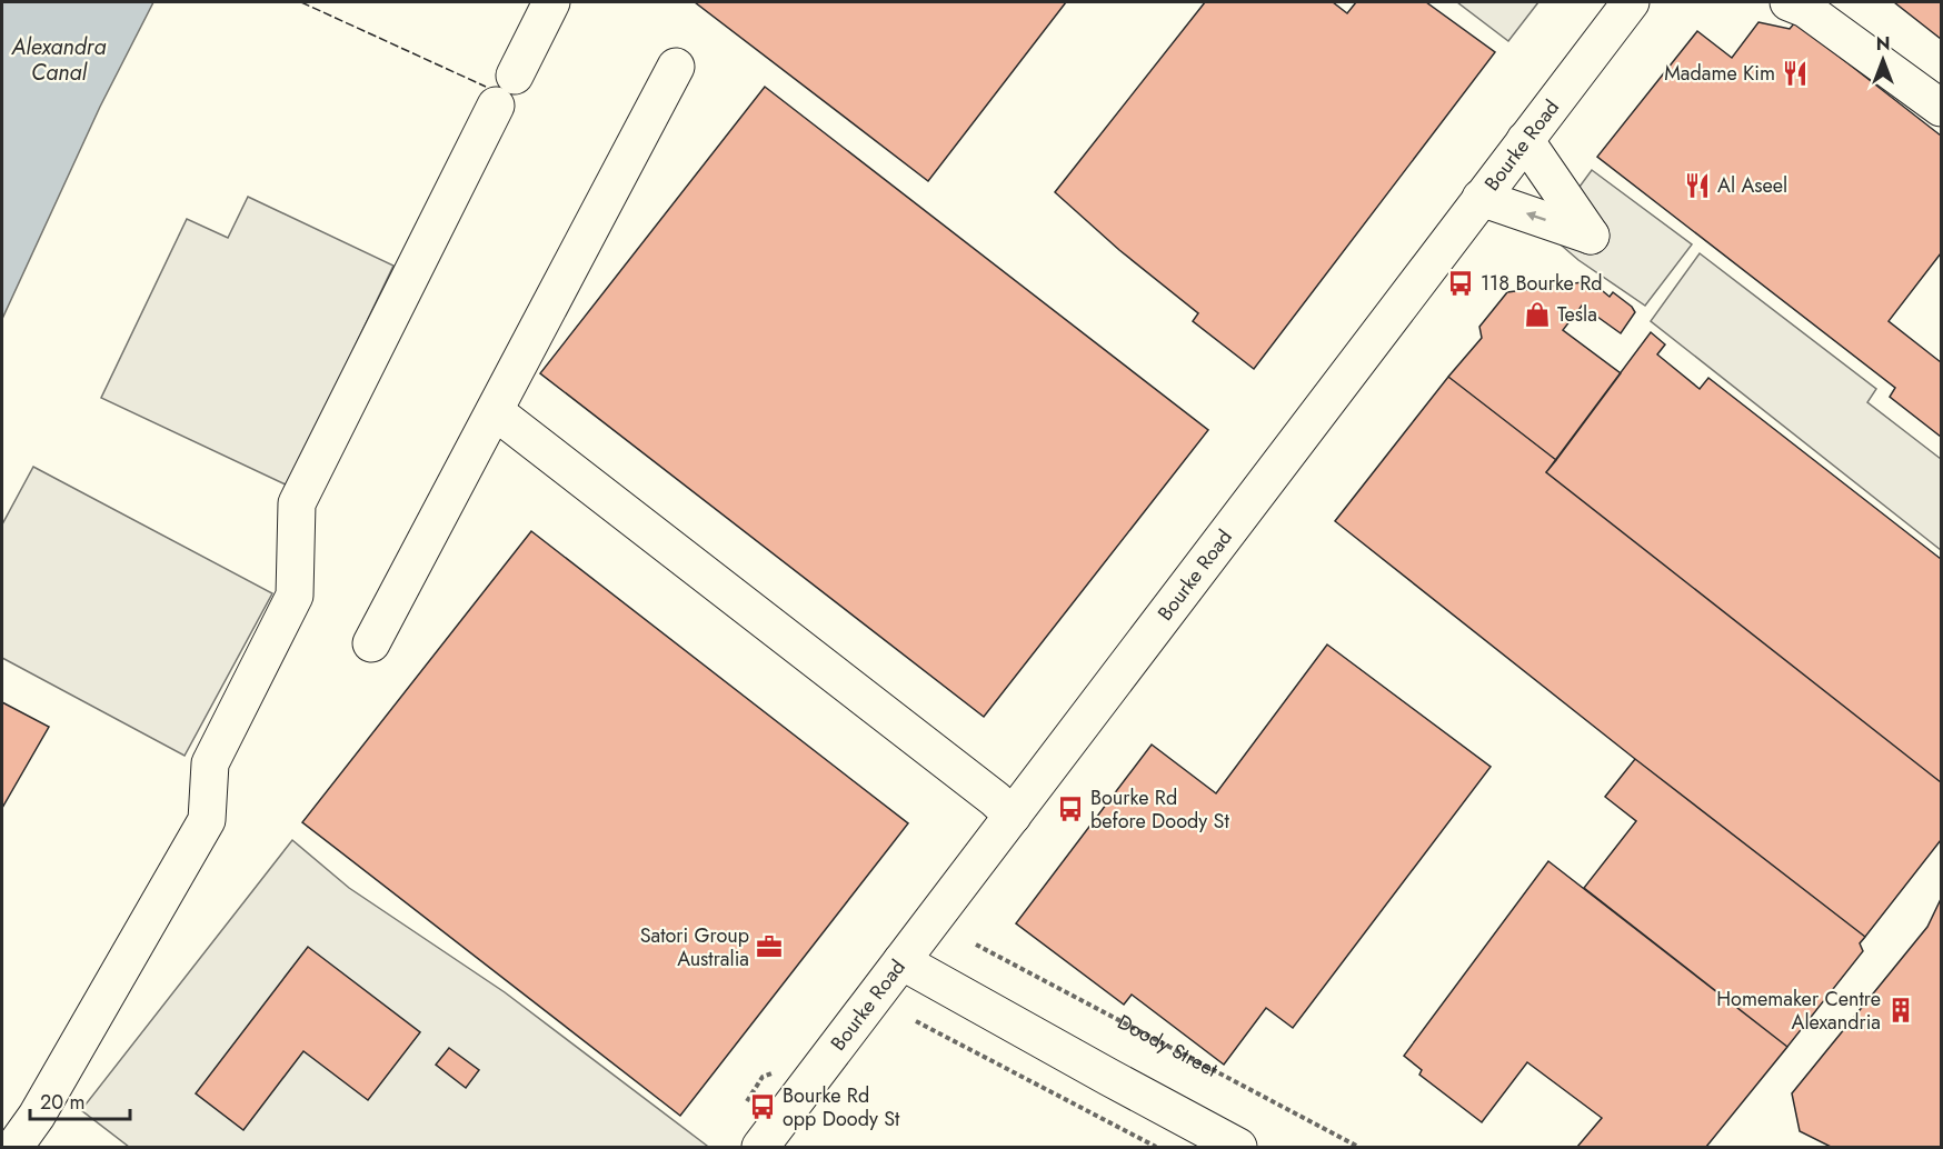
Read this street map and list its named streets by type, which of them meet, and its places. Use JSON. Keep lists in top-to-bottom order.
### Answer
{
  "streets": {
    "street": ["Bourke Road"],
    "path": ["Doody Street"]
  },
  "water": ["Alexandra Canal"],
  "places": {
    "restaurant": ["Madame Kim", "Al Aseel"],
    "bus stop": ["118 Bourke Rd", "Bourke Rd before Doody St", "Bourke Rd opp Doody St"],
    "shop": ["Tesla"],
    "office": ["Satori Group Australia"],
    "building": ["Homemaker Centre Alexandria"]
  },
  "scale_bar": "20 m",
  "north": "top"
}
